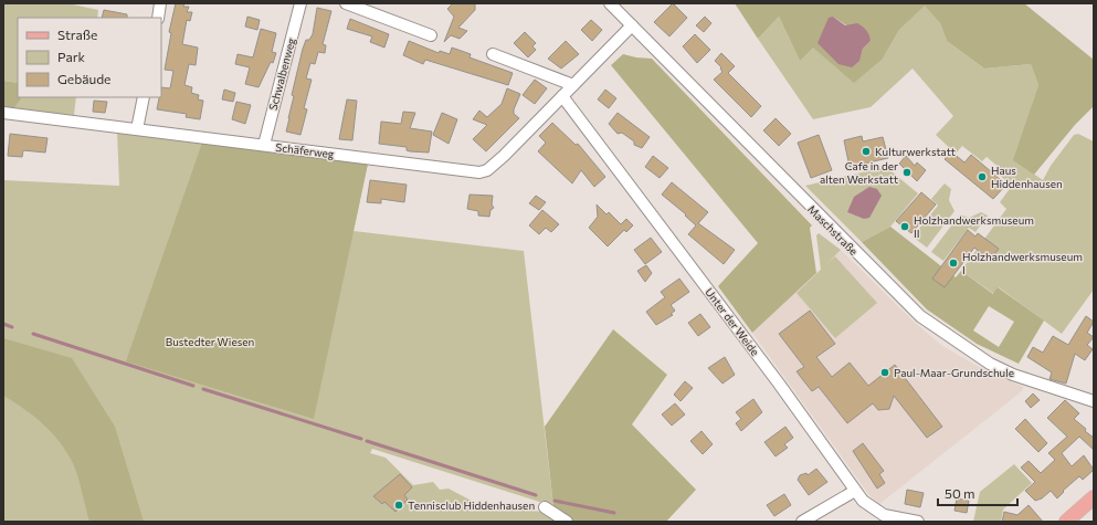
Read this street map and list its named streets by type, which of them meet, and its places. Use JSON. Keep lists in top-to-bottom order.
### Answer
{
  "streets": {
    "street": [
      "Schwalbenweg",
      "Schäferweg",
      "Maschstraße",
      "Unter der Weide"
    ]
  },
  "crossings": [
    ["Schwalbenweg", "Schäferweg"],
    ["Schäferweg", "Maschstraße"],
    ["Schäferweg", "Unter der Weide"]
  ],
  "parks": ["Bustedter Wiesen"],
  "places": [
    "Kulturwerkstatt",
    "Cafe in der alten Werkstatt",
    "Haus Hiddenhausen",
    "Holzhandwerksmuseum II",
    "Holzhandwerksmuseum I",
    "Paul-Maar-Grundschule",
    "Tennisclub Hiddenhausen"
  ],
  "legend": ["Straße", "Park", "Gebäude"],
  "scale_bar": "50 m"
}
